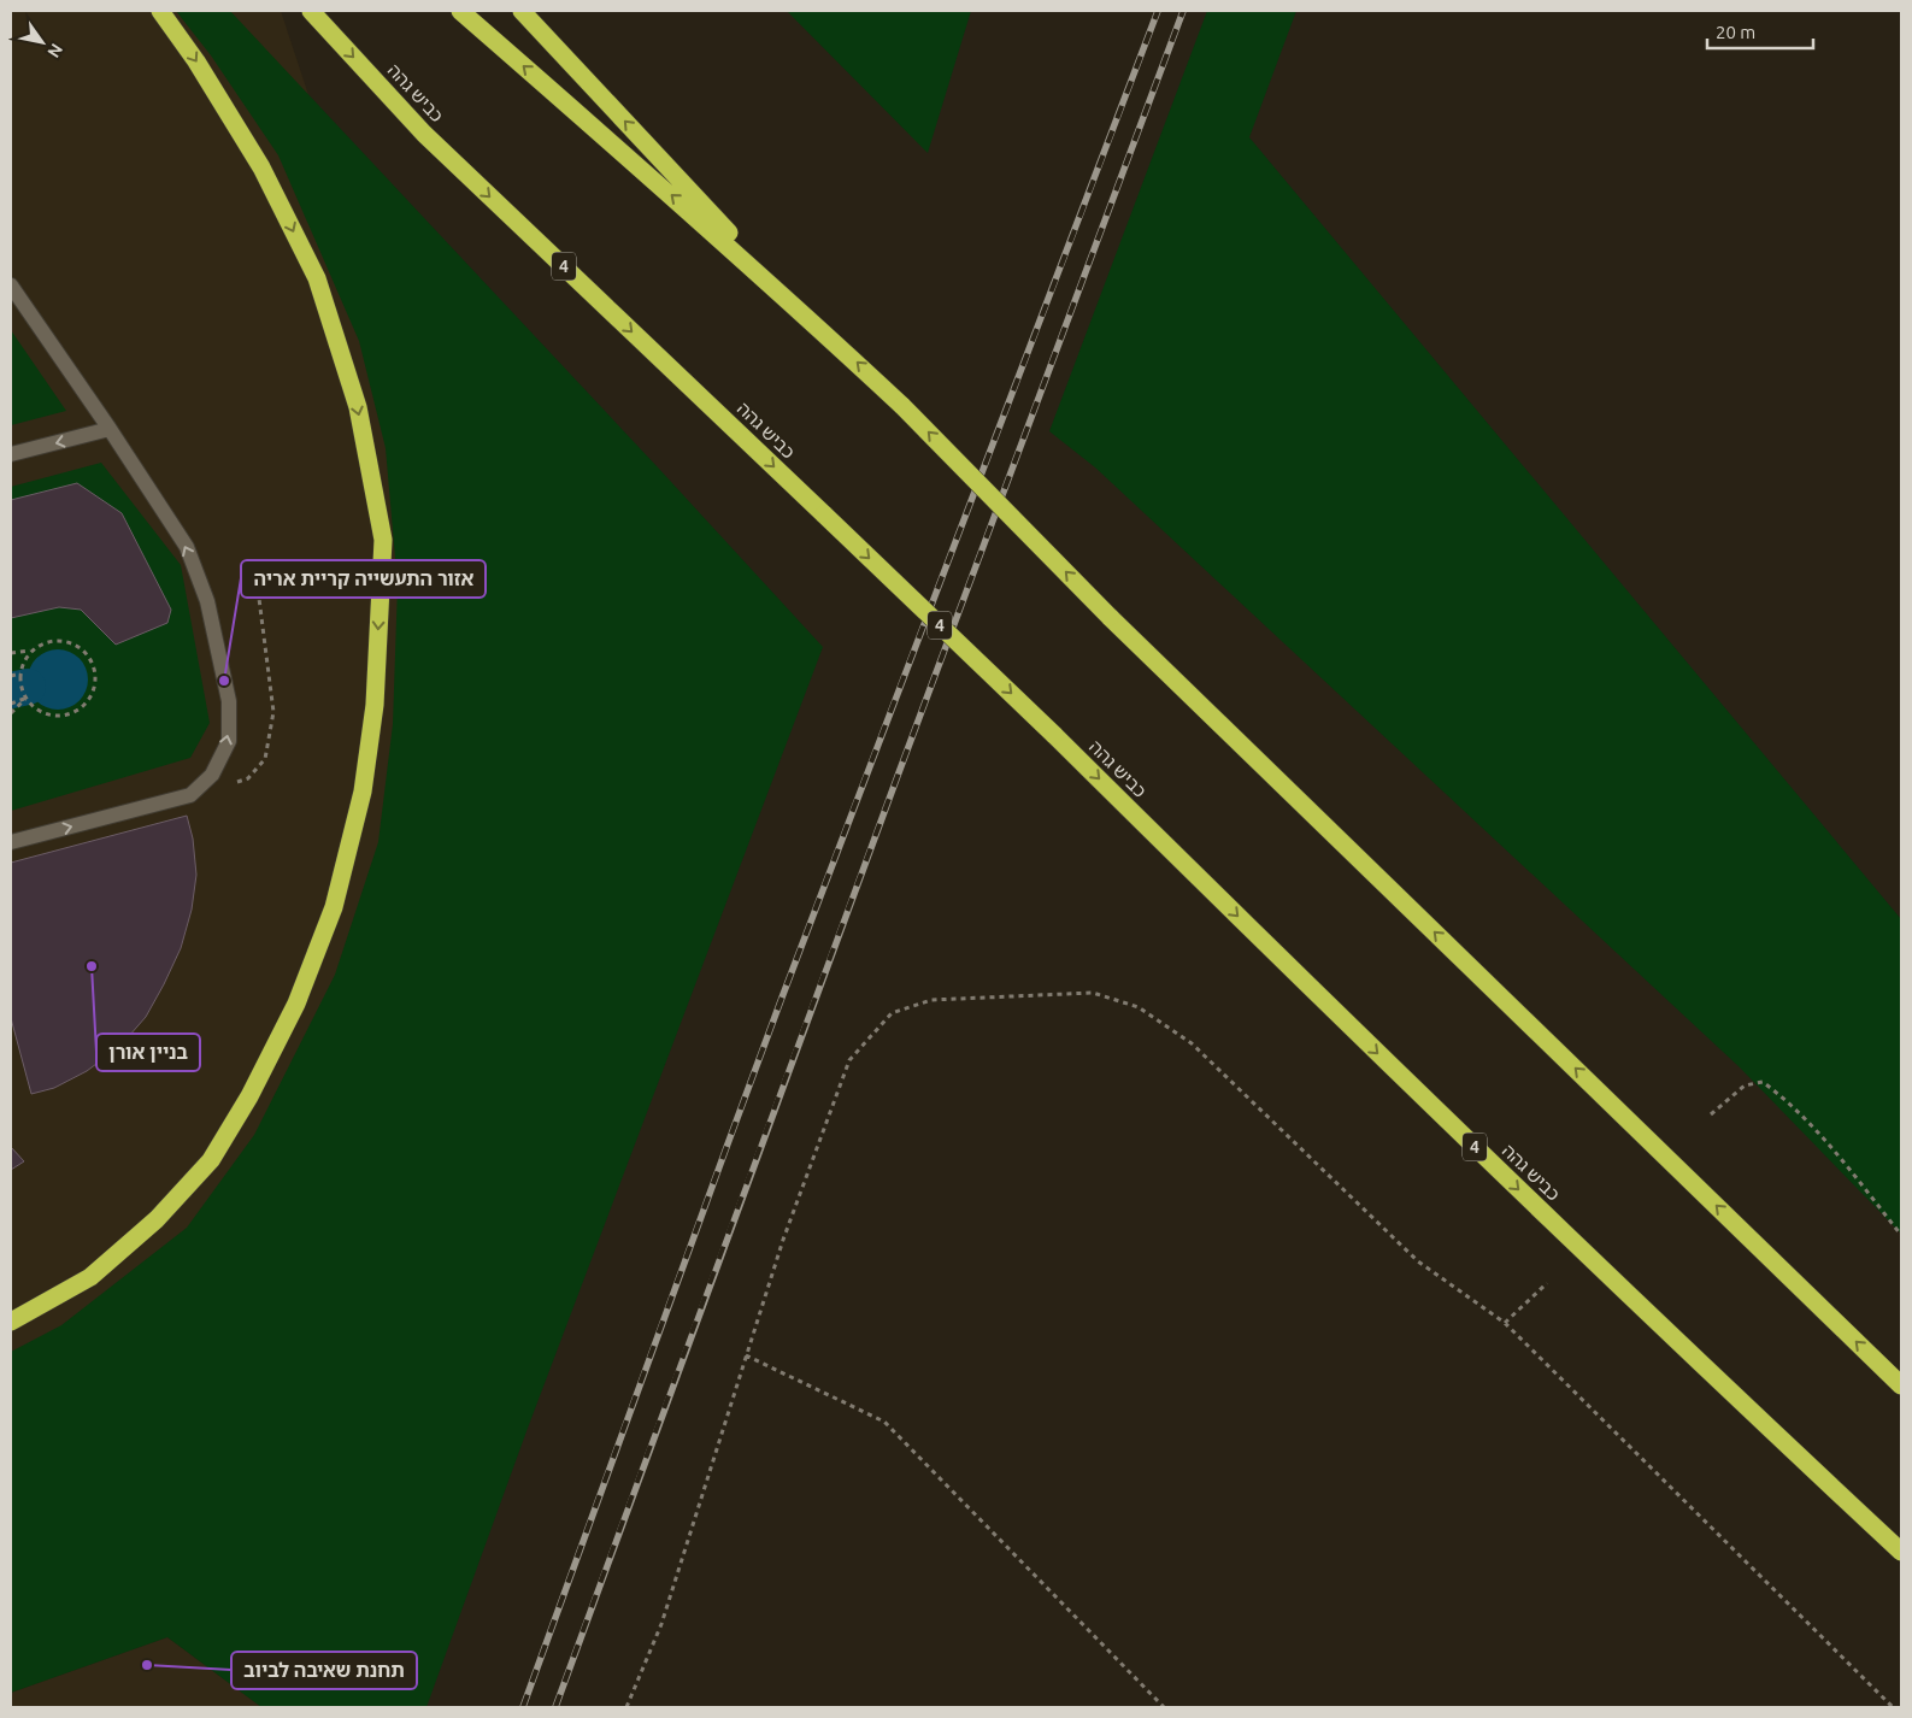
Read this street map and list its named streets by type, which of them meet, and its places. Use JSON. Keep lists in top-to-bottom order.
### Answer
{
  "streets": {
    "highway": ["כביש גהה", "4"]
  },
  "places": ["אזור התעשייה קריית אריה", "בניין אורן", "תחנת שאיבה לביוב"],
  "scale_bar": "20 m",
  "north": "bottom right"
}
